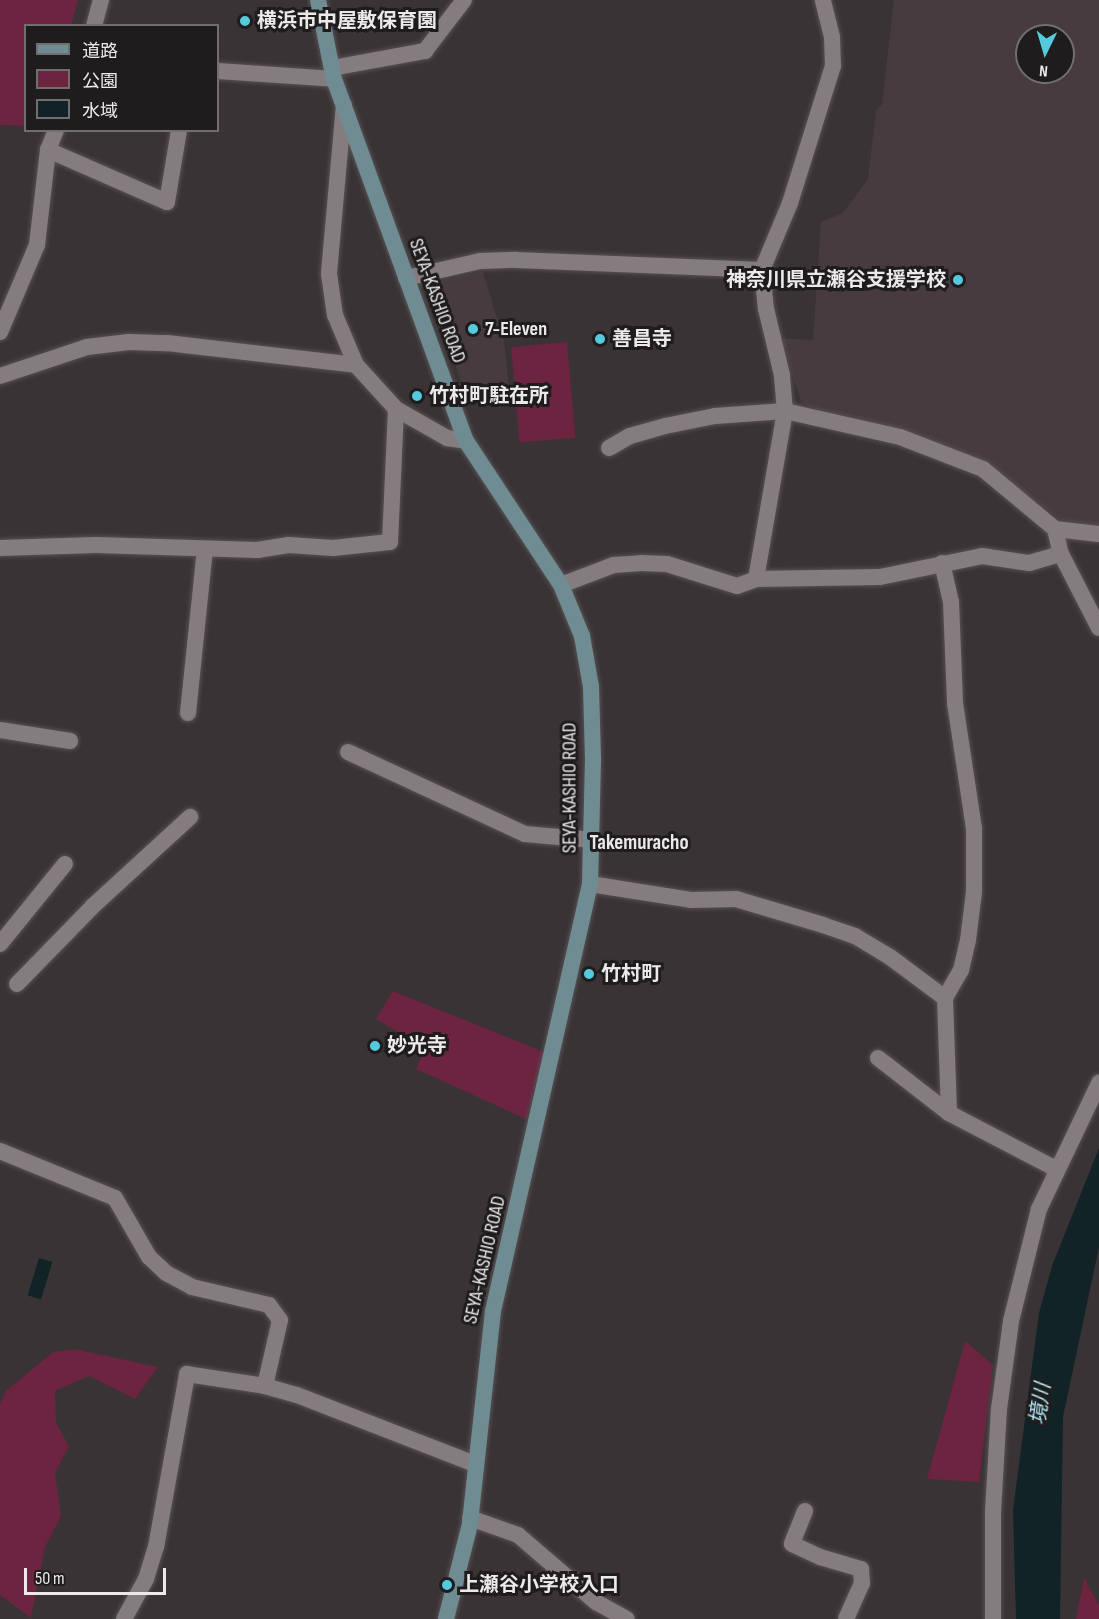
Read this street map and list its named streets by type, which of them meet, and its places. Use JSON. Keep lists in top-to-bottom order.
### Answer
{
  "streets": {
    "main road": ["SEYA-KASHIO ROAD"]
  },
  "districts": ["Takemuracho"],
  "water": ["境川"],
  "places": [
    "横浜市中屋敷保育園",
    "神奈川県立瀬谷支援学校",
    "7-Eleven",
    "善昌寺",
    "竹村町駐在所",
    "竹村町",
    "妙光寺",
    "上瀬谷小学校入口"
  ],
  "legend": ["道路", "公園", "水域"],
  "scale_bar": "50 m",
  "north": "bottom"
}
